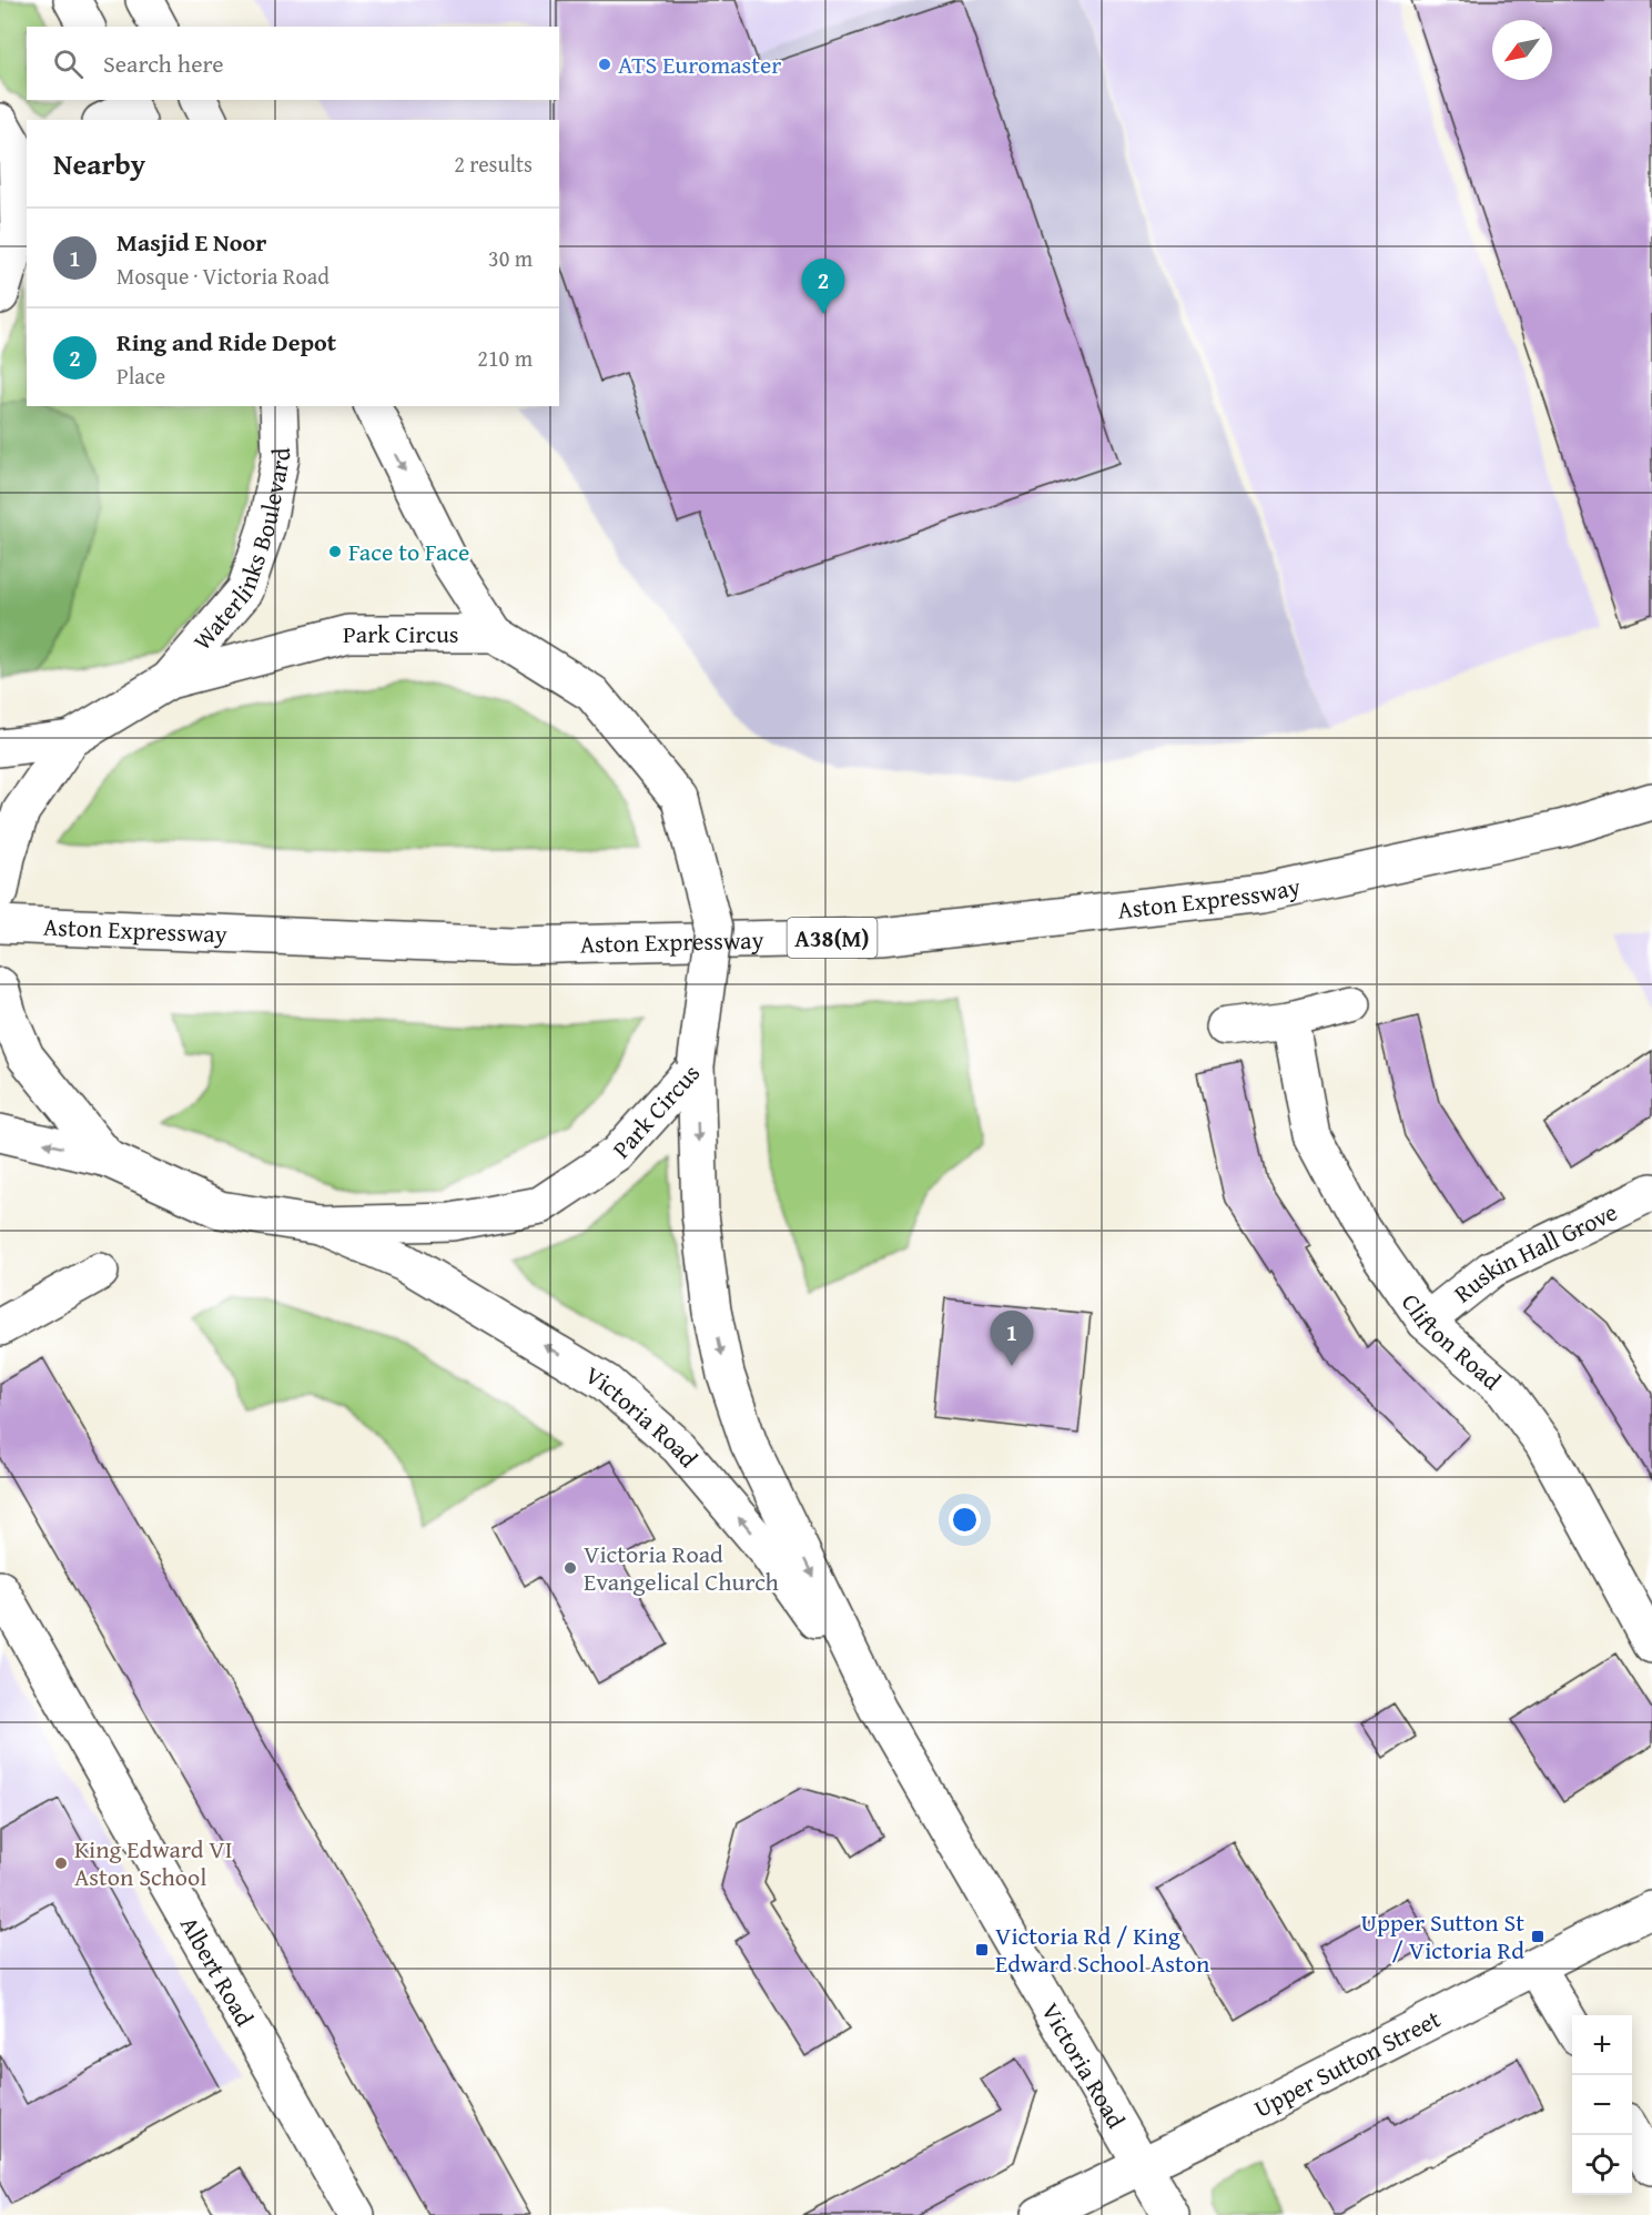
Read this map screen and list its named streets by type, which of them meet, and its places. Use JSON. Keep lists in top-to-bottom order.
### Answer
{
  "streets": {
    "main road": [
      "Waterlinks Boulevard",
      "Park Circus",
      "Aston Expressway",
      "A38(M)",
      "Ruskin Hall Grove",
      "Clifton Road",
      "Victoria Road",
      "Albert Road",
      "Upper Sutton Street"
    ]
  },
  "crossings": [
    ["Waterlinks Boulevard", "Park Circus"],
    ["Park Circus", "Victoria Road"],
    ["Ruskin Hall Grove", "Clifton Road"],
    ["Victoria Road", "Upper Sutton Street"]
  ],
  "places": {
    "other": [
      "ATS Euromaster",
      "Face to Face",
      "Victoria Road Evangelical Church",
      "King Edward VI Aston School"
    ],
    "transit": ["Upper Sutton St / Victoria Rd", "Victoria Rd / King Edward School Aston"]
  },
  "north": "bottom left",
  "page": {
    "search": "Search here",
    "heading": ["Nearby", "2 results"],
    "list": [
      {
        "mark": "1",
        "name": "Masjid E Noor",
        "note": "Mosque · Victoria Road",
        "value": "30 m"
      },
      {
        "mark": "2",
        "name": "Ring and Ride Depot",
        "note": "Place",
        "value": "210 m"
      }
    ],
    "pins": ["2", "1"],
    "map_buttons": ["+", "−"]
  }
}
